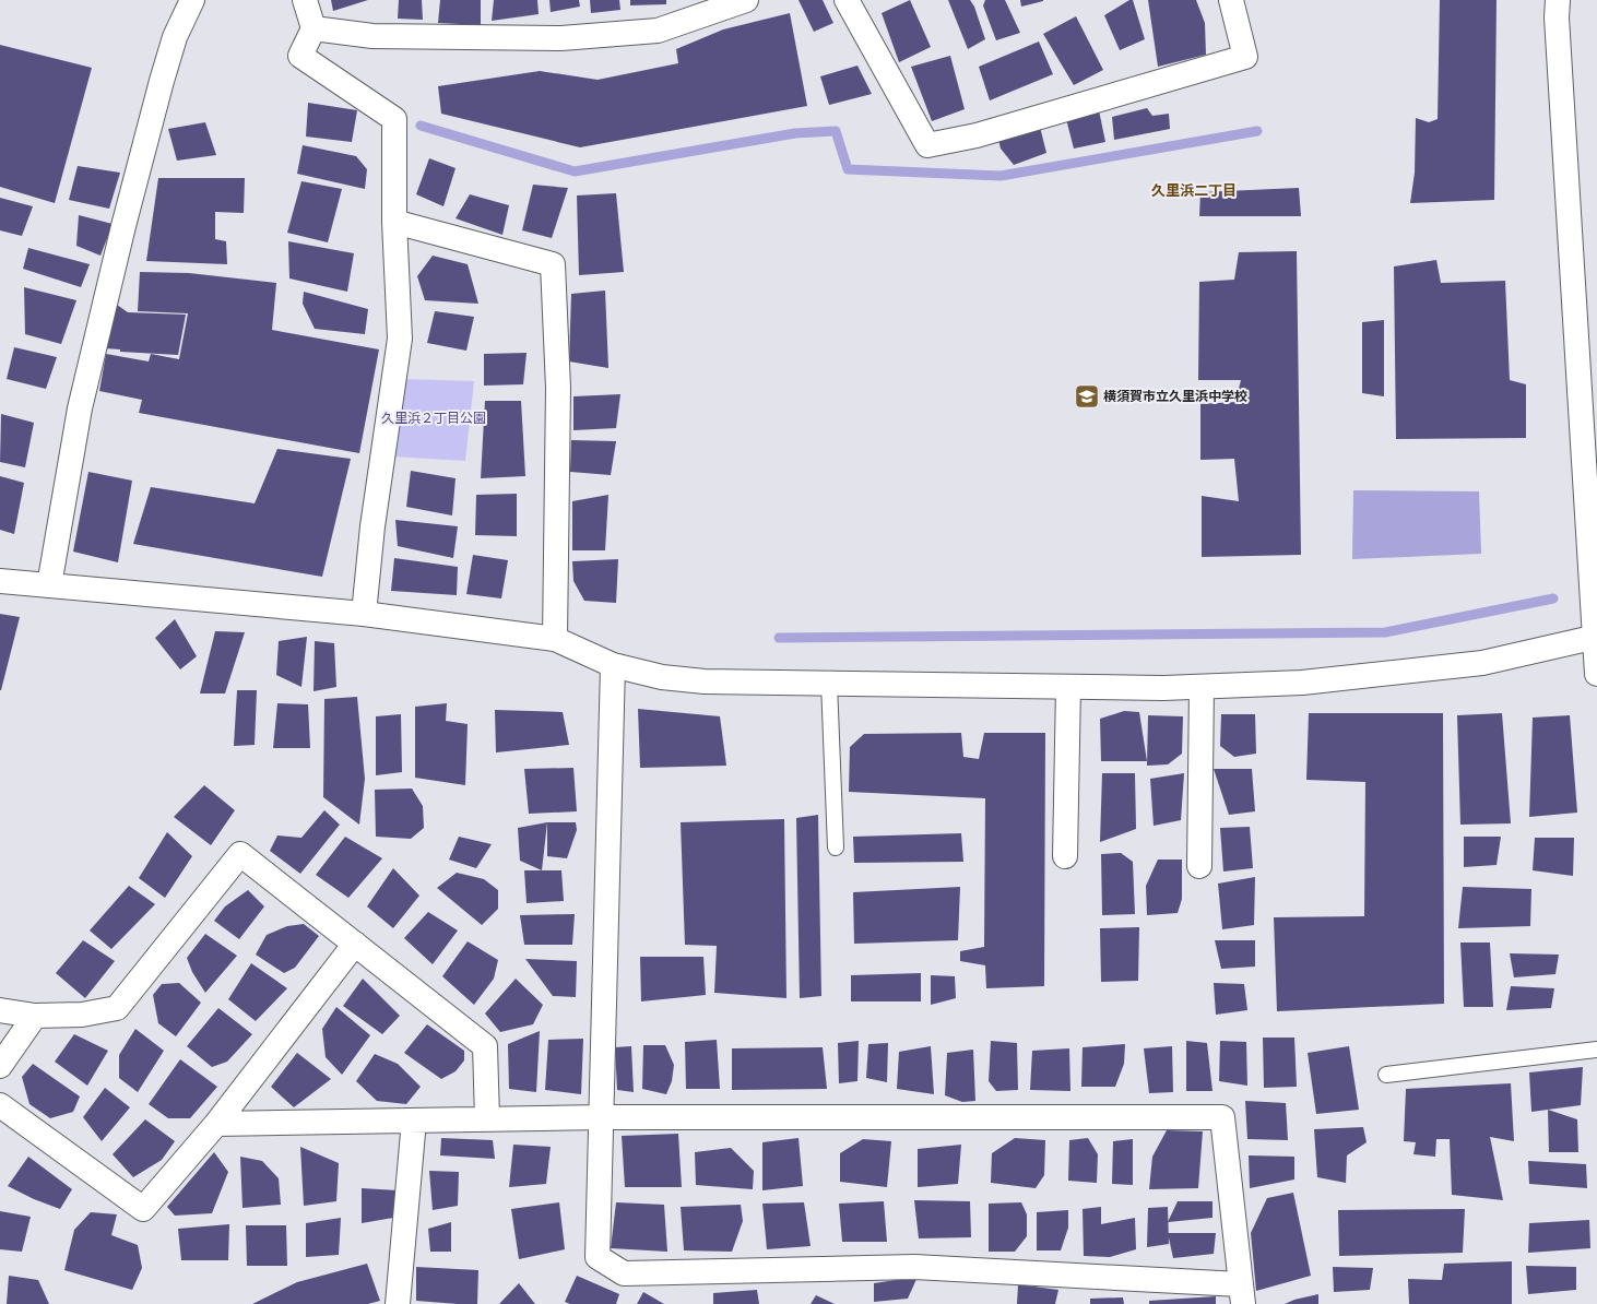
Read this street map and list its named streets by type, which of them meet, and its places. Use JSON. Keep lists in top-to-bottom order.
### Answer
{
  "districts": ["久里浜二丁目"],
  "parks": ["久里浜２丁目公園"],
  "places": {
    "school or university": ["横須賀市立久里浜中学校"]
  }
}
